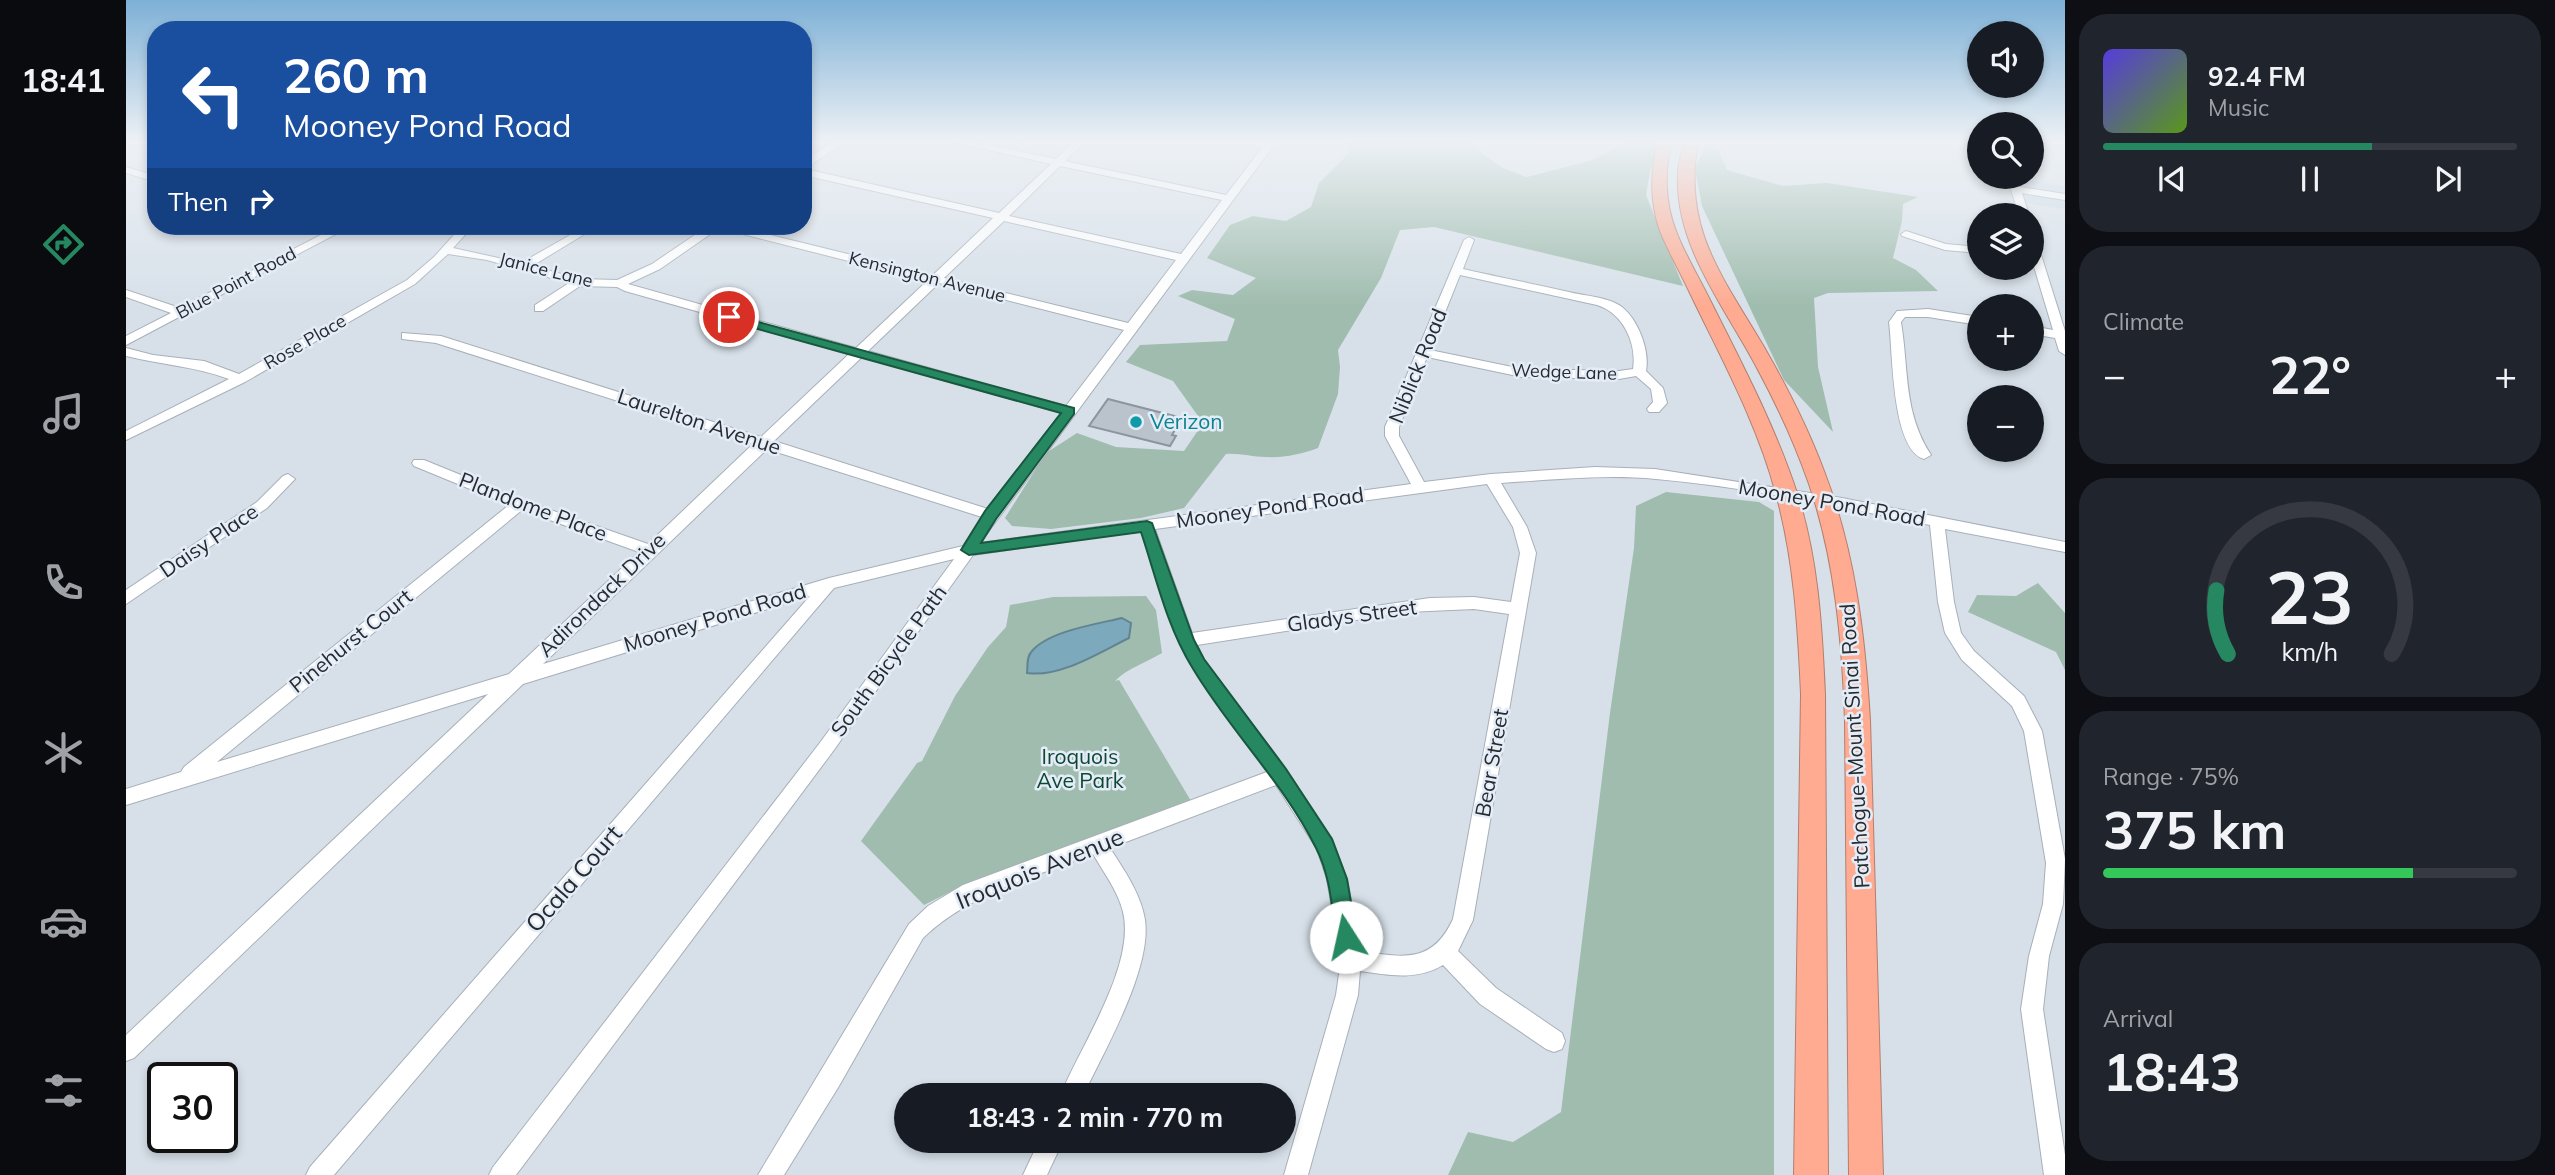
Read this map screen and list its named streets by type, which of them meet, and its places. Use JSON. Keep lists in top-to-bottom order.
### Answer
{
  "streets": {
    "highway": ["Patchogue-Mount Sinai Road"],
    "street": [
      "Janice Lane",
      "Kensington Avenue",
      "Blue Point Road",
      "Rose Place",
      "Niblick Road",
      "Wedge Lane",
      "Laurelton Avenue",
      "Mooney Pond Road",
      "Plandome Place",
      "Daisy Place",
      "Adirondack Drive",
      "Gladys Street",
      "Pinehurst Court",
      "South Bicycle Path",
      "Bear Street",
      "Iroquois Avenue",
      "Ocala Court"
    ]
  },
  "crossings": [
    ["Janice Lane", "Rose Place"],
    ["Kensington Avenue", "Adirondack Drive"],
    ["Kensington Avenue", "South Bicycle Path"],
    ["Niblick Road", "Wedge Lane"],
    ["Niblick Road", "Mooney Pond Road"],
    ["Laurelton Avenue", "Adirondack Drive"],
    ["Laurelton Avenue", "South Bicycle Path"],
    ["Mooney Pond Road", "Adirondack Drive"],
    ["Mooney Pond Road", "Pinehurst Court"],
    ["Mooney Pond Road", "South Bicycle Path"],
    ["Mooney Pond Road", "Patchogue-Mount Sinai Road"],
    ["Mooney Pond Road", "Bear Street"],
    ["Mooney Pond Road", "Ocala Court"],
    ["Plandome Place", "Adirondack Drive"],
    ["Plandome Place", "Pinehurst Court"],
    ["Gladys Street", "Bear Street"]
  ],
  "parks": ["Iroquois Ave Park"],
  "places": ["Verizon"],
  "page": {
    "tabs": "18:41",
    "map_buttons": ["+", "−"],
    "turn": ["260 m", "Mooney Pond Road"],
    "song": ["92.4 FM", "Music"],
    "then": "Then",
    "tile": [
      "Climate",
      ["Range · 75%", "375 km"],
      ["Arrival", "18:43"]
    ],
    "heat": ["−", "22°", "+"],
    "limit": "30",
    "trip": "18:43 · 2 min · 770 m",
    "gauge": ["23", "km/h"]
  }
}
